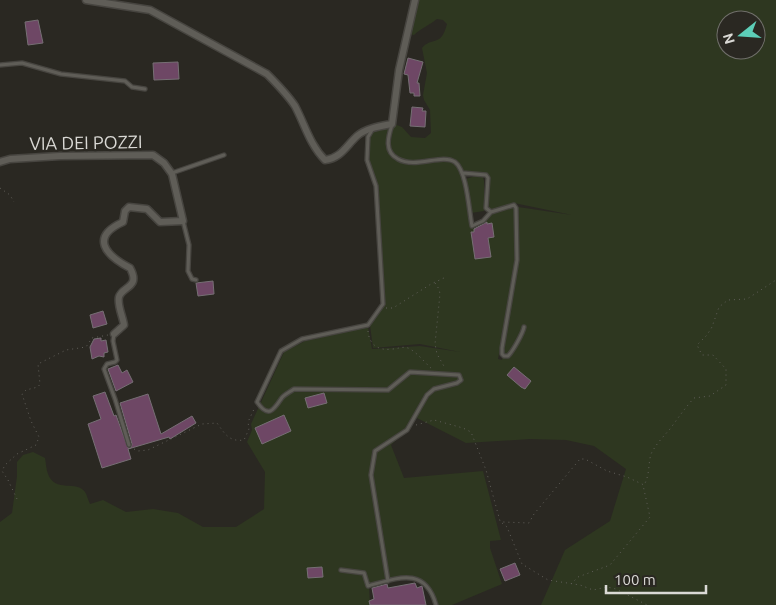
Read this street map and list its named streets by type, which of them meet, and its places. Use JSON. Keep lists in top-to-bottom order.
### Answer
{
  "streets": {
    "street": ["VIA DEI POZZI"]
  },
  "scale_bar": "100 m",
  "north": "left"
}
